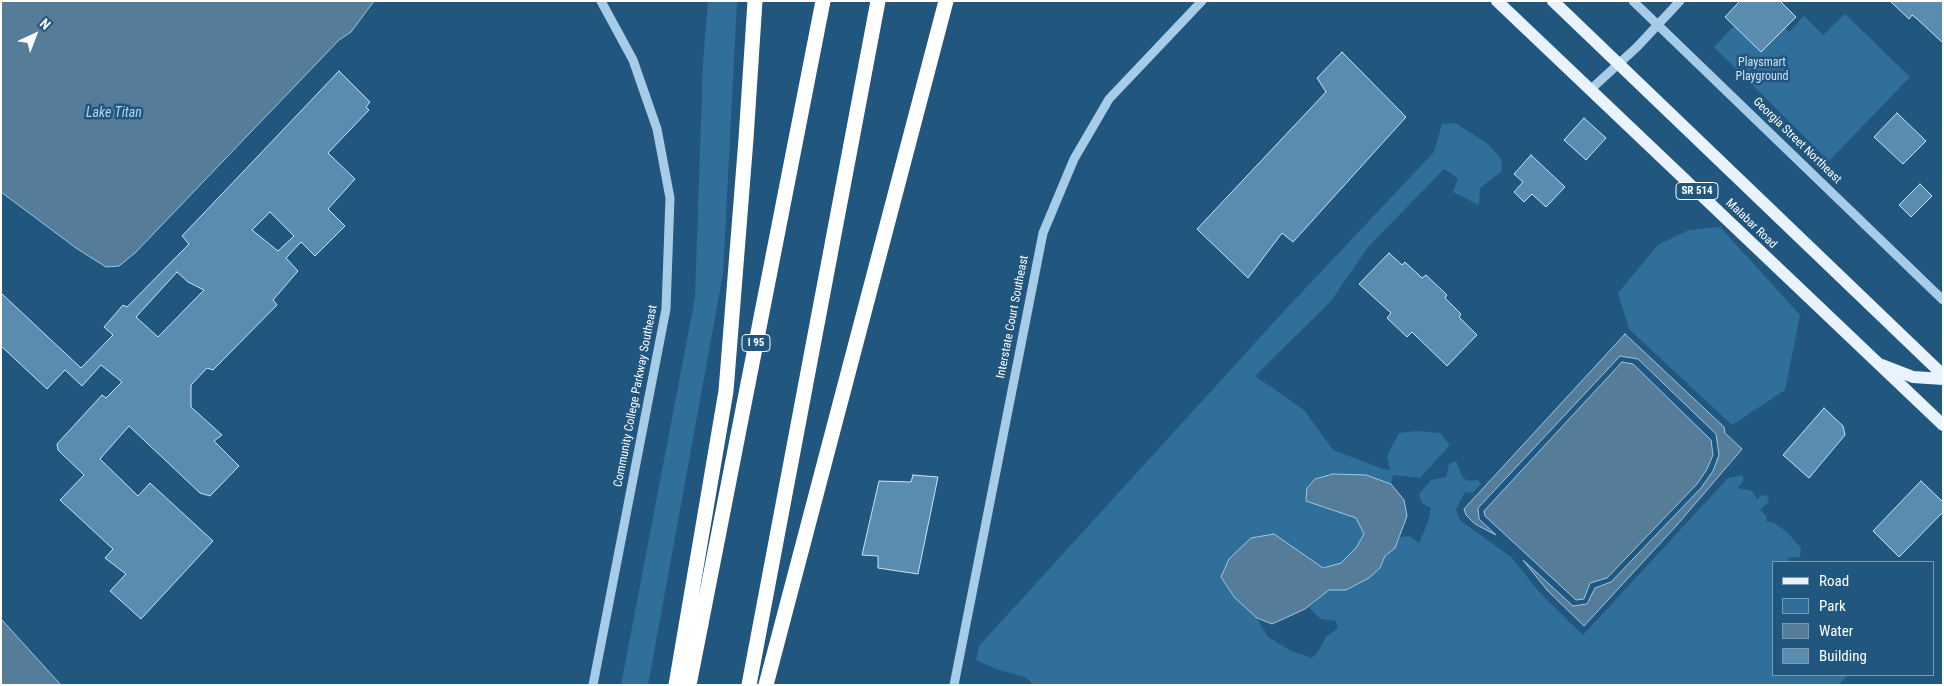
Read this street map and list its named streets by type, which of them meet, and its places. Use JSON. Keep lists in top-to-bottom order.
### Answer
{
  "streets": {
    "highway": ["I 95"],
    "main road": ["SR 514", "Malabar Road"],
    "street": ["Georgia Street Northeast", "Interstate Court Southeast", "Community College Parkway Southeast"]
  },
  "water": ["Lake Titan"],
  "parks": ["Playsmart Playground"],
  "legend": [
    "Road",
    "Park",
    "Water",
    "Building"
  ],
  "north": "top right"
}
